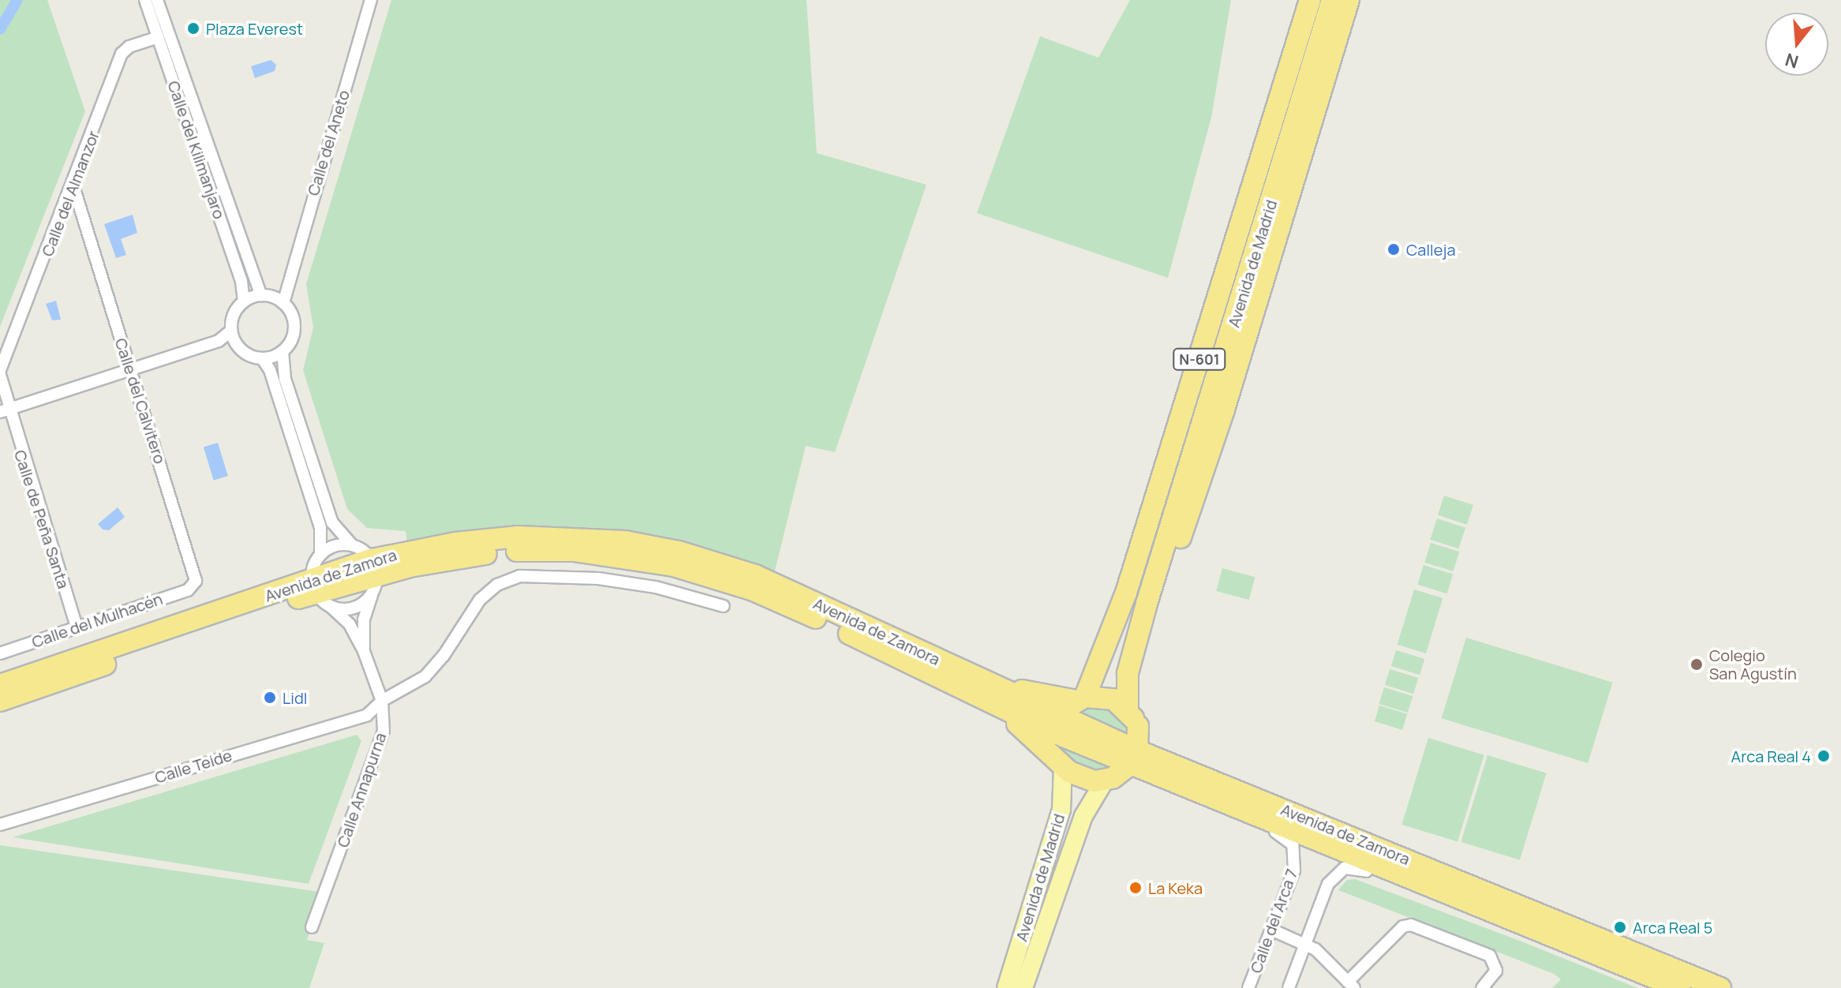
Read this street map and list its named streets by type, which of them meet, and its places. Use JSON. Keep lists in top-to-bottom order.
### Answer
{
  "streets": {
    "highway": ["Avenida de Madrid", "N-601", "Avenida de Zamora"],
    "street": [
      "Calle del Aneto",
      "Calle del Kilimanjaro",
      "Calle del Almanzor",
      "Calle del Calvitero",
      "Calle de Peña Santa",
      "Calle del Mulhacén",
      "Calle Teide",
      "Calle Annapurna",
      "Calle del Arca 7"
    ]
  },
  "crossings": [
    ["Calle del Aneto", "Calle del Kilimanjaro"],
    ["Calle del Kilimanjaro", "Calle del Almanzor"],
    ["Calle del Almanzor", "Calle del Calvitero"],
    ["Calle del Almanzor", "Calle de Peña Santa"],
    ["Avenida de Madrid", "Avenida de Zamora"],
    ["Calle del Calvitero", "Calle del Mulhacén"],
    ["Calle de Peña Santa", "Calle del Mulhacén"],
    ["Avenida de Zamora", "Calle Annapurna"],
    ["Avenida de Zamora", "Calle del Arca 7"],
    ["Calle Teide", "Calle Annapurna"]
  ],
  "places": [
    "Plaza Everest",
    "Calleja",
    "Colegio San Agustín",
    "Lidl",
    "Arca Real 4",
    "La Keka",
    "Arca Real 5"
  ],
  "north": "bottom"
}
